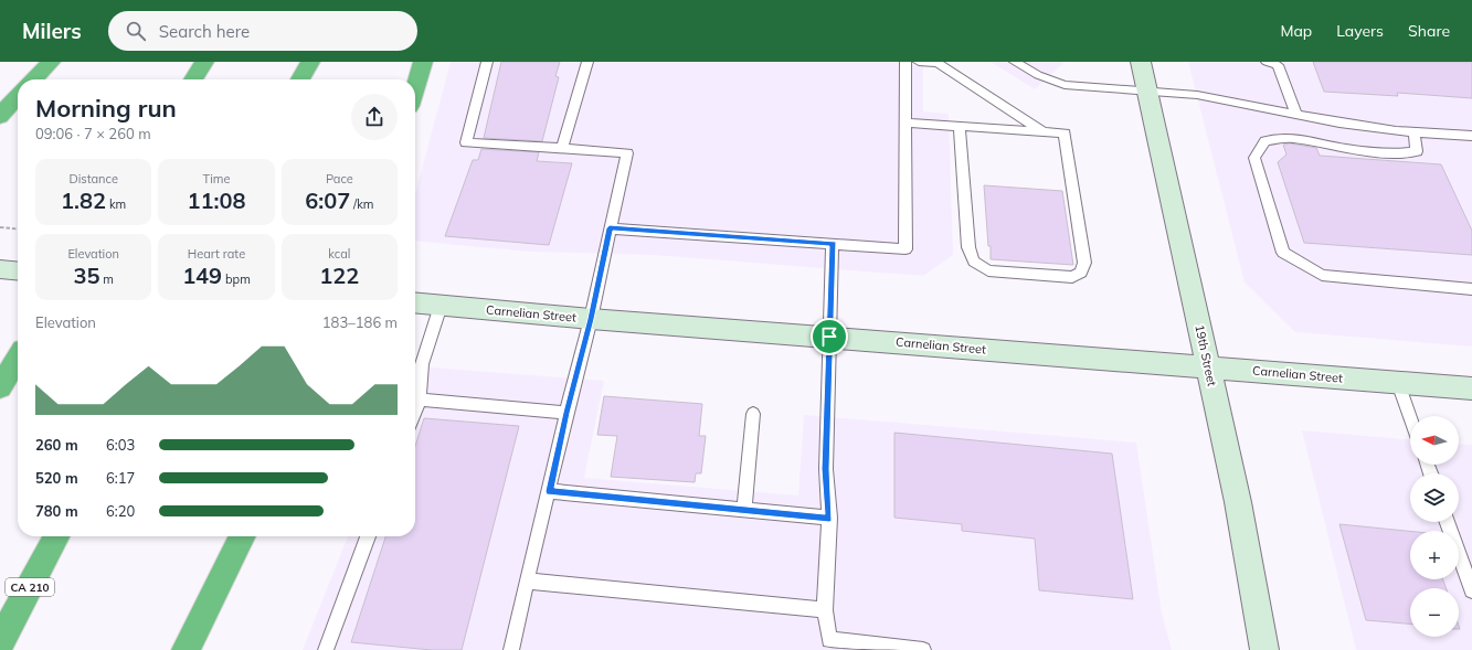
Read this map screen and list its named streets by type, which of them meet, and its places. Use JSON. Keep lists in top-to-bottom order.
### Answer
{
  "streets": {
    "highway": ["CA 210"],
    "main road": ["Carnelian Street", "19th Street"]
  },
  "crossings": [
    ["Carnelian Street", "19th Street"]
  ],
  "north": "left",
  "page": {
    "header": "Milers",
    "search": "Search here",
    "nav": ["Map", "Layers", "Share"],
    "heading": ["Morning run", "09:06 · 7 × 260 m"],
    "stats": [
      ["Distance", "1.82 km"],
      ["Time", "11:08"],
      ["Pace", "6:07 /km"],
      ["Elevation", "35 m"],
      ["Heart rate", "149 bpm"],
      ["kcal", "122"]
    ],
    "chart": ["Elevation", "183–186 m"],
    "map_buttons": ["+", "−"],
    "list": [
      {
        "name": "260 m",
        "note": "6:03"
      },
      {
        "name": "520 m",
        "note": "6:17"
      },
      {
        "name": "780 m",
        "note": "6:20"
      }
    ]
  }
}
